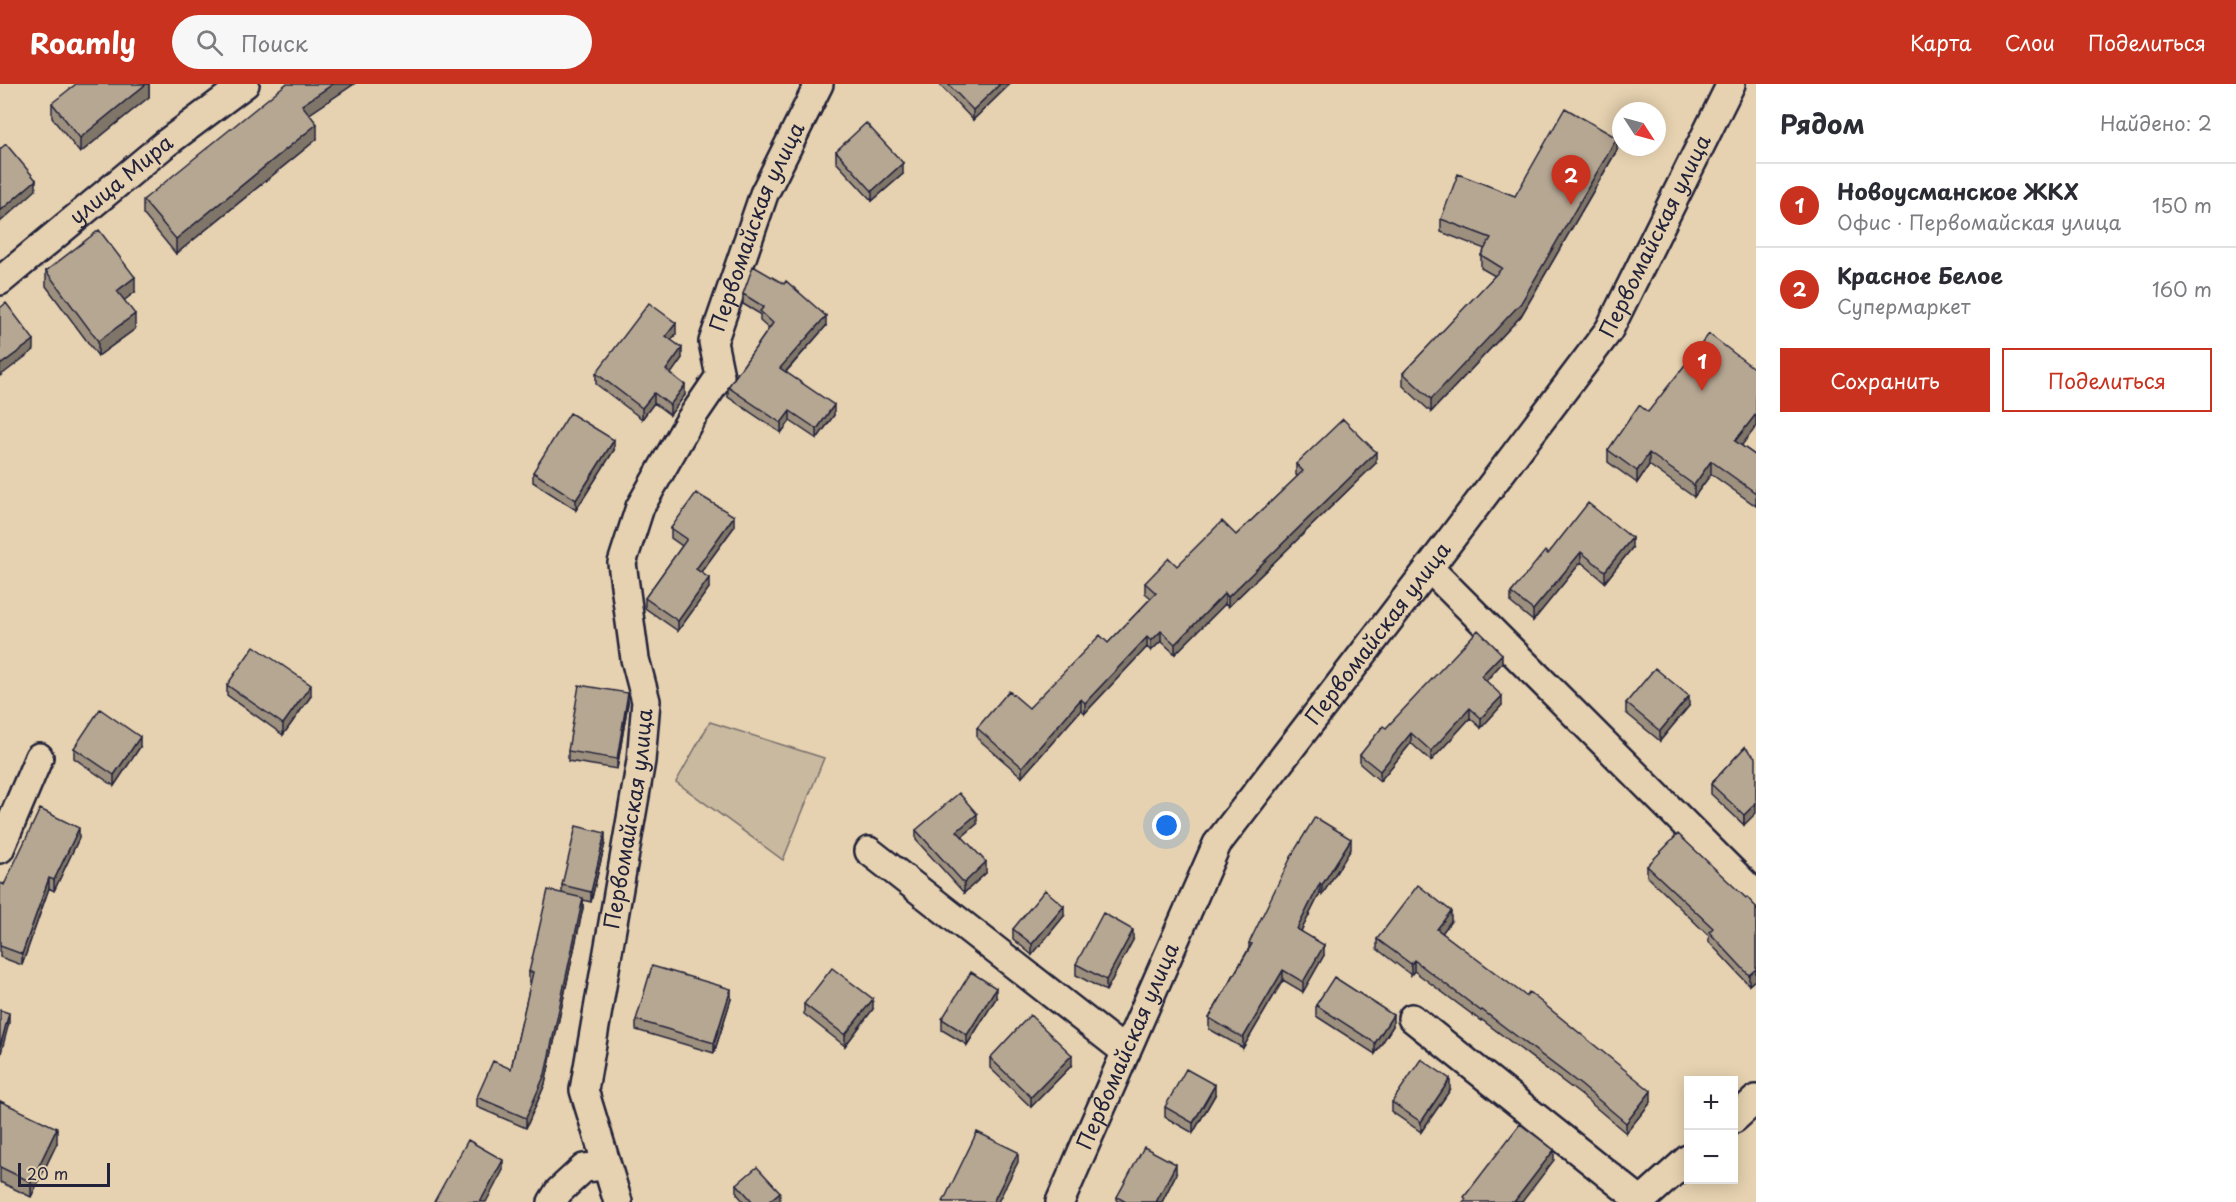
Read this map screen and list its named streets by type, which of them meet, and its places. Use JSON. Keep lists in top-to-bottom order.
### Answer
{
  "streets": {
    "street": ["улица Мира", "Первомайская улица"]
  },
  "scale_bar": "20 m",
  "north": "bottom right",
  "page": {
    "header": "Roamly",
    "search": "Поиск",
    "nav": ["Карта", "Слои", "Поделиться"],
    "heading": ["Рядом", "Найдено: 2"],
    "pins": ["2", "1"],
    "list": [
      {
        "mark": "1",
        "name": "Новоусманское ЖКХ",
        "note": "Офис · Первомайская улица",
        "value": "150 m"
      },
      {
        "mark": "2",
        "name": "Красное Белое",
        "note": "Супермаркет",
        "value": "160 m"
      }
    ],
    "buttons": ["Сохранить", "Поделиться"],
    "map_buttons": ["+", "−"],
    "scale": "20 m"
  }
}
